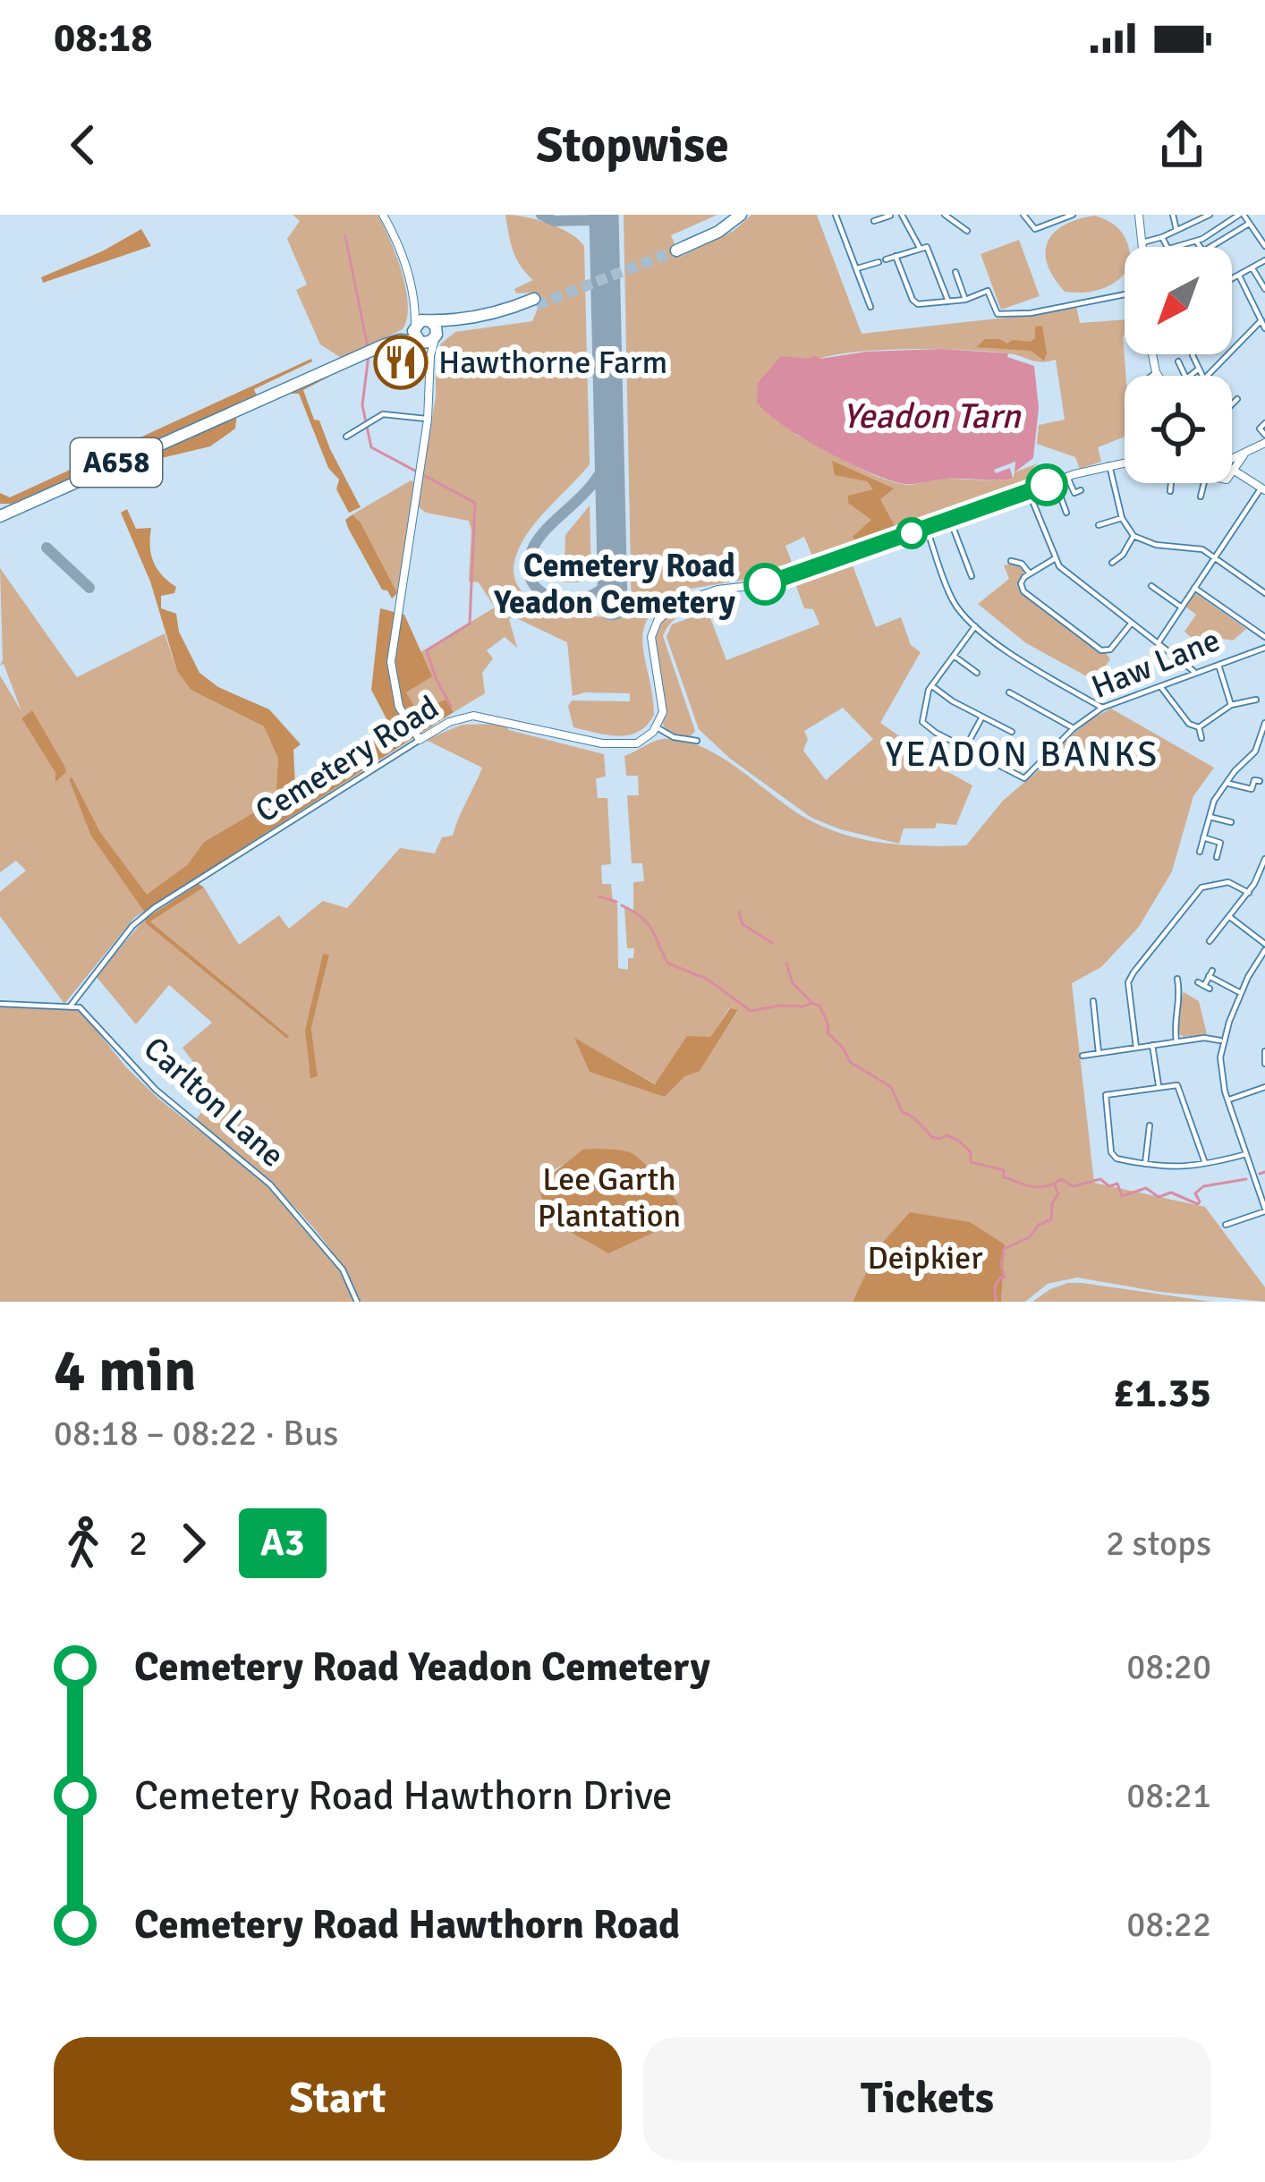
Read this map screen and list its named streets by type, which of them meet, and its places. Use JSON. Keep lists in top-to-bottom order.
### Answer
{
  "streets": {
    "highway": ["A658"],
    "street": ["Haw Lane", "Cemetery Road", "Carlton Lane"]
  },
  "crossings": [
    ["Cemetery Road", "Carlton Lane"]
  ],
  "districts": ["YEADON BANKS"],
  "water": ["Yeadon Tarn"],
  "parks": ["Lee Garth Plantation", "Deipkier"],
  "places": {
    "restaurant": ["Hawthorne Farm"],
    "other": ["Cemetery Road Yeadon Cemetery"]
  },
  "lines": ["bus line A3"],
  "north": "bottom left",
  "page": {
    "status": "08:18",
    "header": "Stopwise",
    "heading": ["4 min", "08:18 – 08:22 · Bus", "£1.35"],
    "legs": ["2", "A3", "2 stops"],
    "list": [
      {
        "name": "Cemetery Road Yeadon Cemetery",
        "value": "08:20"
      },
      {
        "name": "Cemetery Road Hawthorn Drive",
        "value": "08:21"
      },
      {
        "name": "Cemetery Road Hawthorn Road",
        "value": "08:22"
      }
    ],
    "buttons": ["Start", "Tickets"]
  }
}
